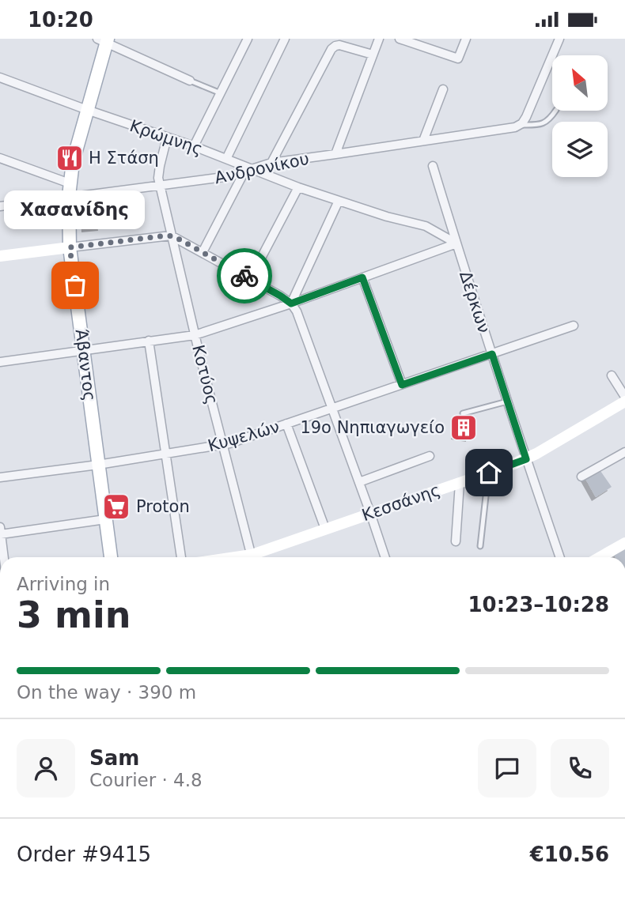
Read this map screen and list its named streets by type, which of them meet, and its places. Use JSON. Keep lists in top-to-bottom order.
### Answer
{
  "streets": {
    "main road": ["Άβαντος"],
    "street": [
      "Κρώμνης",
      "Ανδρονίκου",
      "Δέρκων",
      "Κοτύος",
      "Κυψελών",
      "Κεσσάνης"
    ]
  },
  "crossings": [
    ["Κρώμνης", "Ανδρονίκου"],
    ["Κρώμνης", "Δέρκων"],
    ["Κρώμνης", "Άβαντος"],
    ["Κρώμνης", "Κοτύος"],
    ["Ανδρονίκου", "Άβαντος"],
    ["Ανδρονίκου", "Κοτύος"],
    ["Δέρκων", "Κυψελών"],
    ["Δέρκων", "Κεσσάνης"],
    ["Άβαντος", "Κυψελών"],
    ["Κοτύος", "Κυψελών"]
  ],
  "places": {
    "restaurant": ["Η Στάση"],
    "other": ["Χασανίδης"],
    "building": ["19ο Νηπιαγωγείο"],
    "supermarket": ["Proton"]
  },
  "north": "top left",
  "page": {
    "status": "10:20",
    "bubble": "Χασανίδης",
    "heading": ["3 min", "Arriving in", "10:23–10:28"],
    "panel": [
      "Sam",
      "Courier · 4.8",
      "Order #9415",
      "€10.56"
    ],
    "bar": "On the way · 390 m"
  }
}
